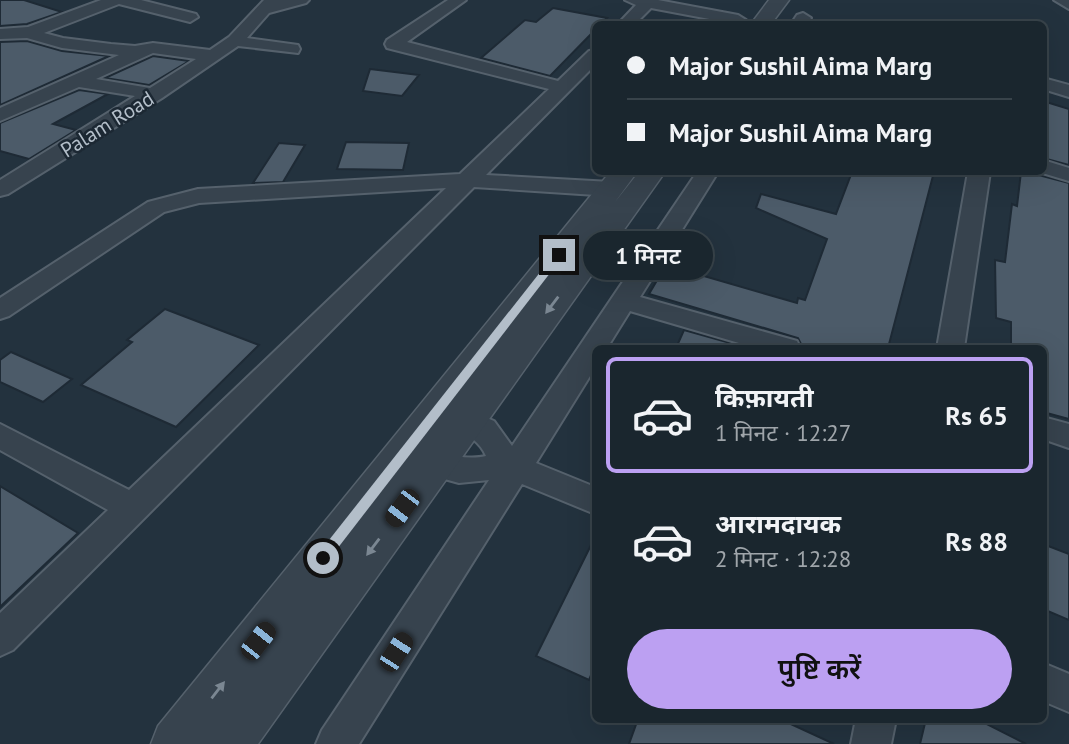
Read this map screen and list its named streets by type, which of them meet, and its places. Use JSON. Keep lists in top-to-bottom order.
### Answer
{
  "streets": {
    "street": ["Palam Road"]
  },
  "page": {
    "banner": ["Major Sushil Aima Marg", "Major Sushil Aima Marg"],
    "bubble": "1 मिनट",
    "list": [
      {
        "name": "किफ़ायती",
        "note": "1 मिनट · 12:27",
        "value": "Rs 65"
      },
      {
        "name": "आरामदायक",
        "note": "2 मिनट · 12:28",
        "value": "Rs 88"
      }
    ],
    "buttons": "पुष्टि करें"
  }
}
